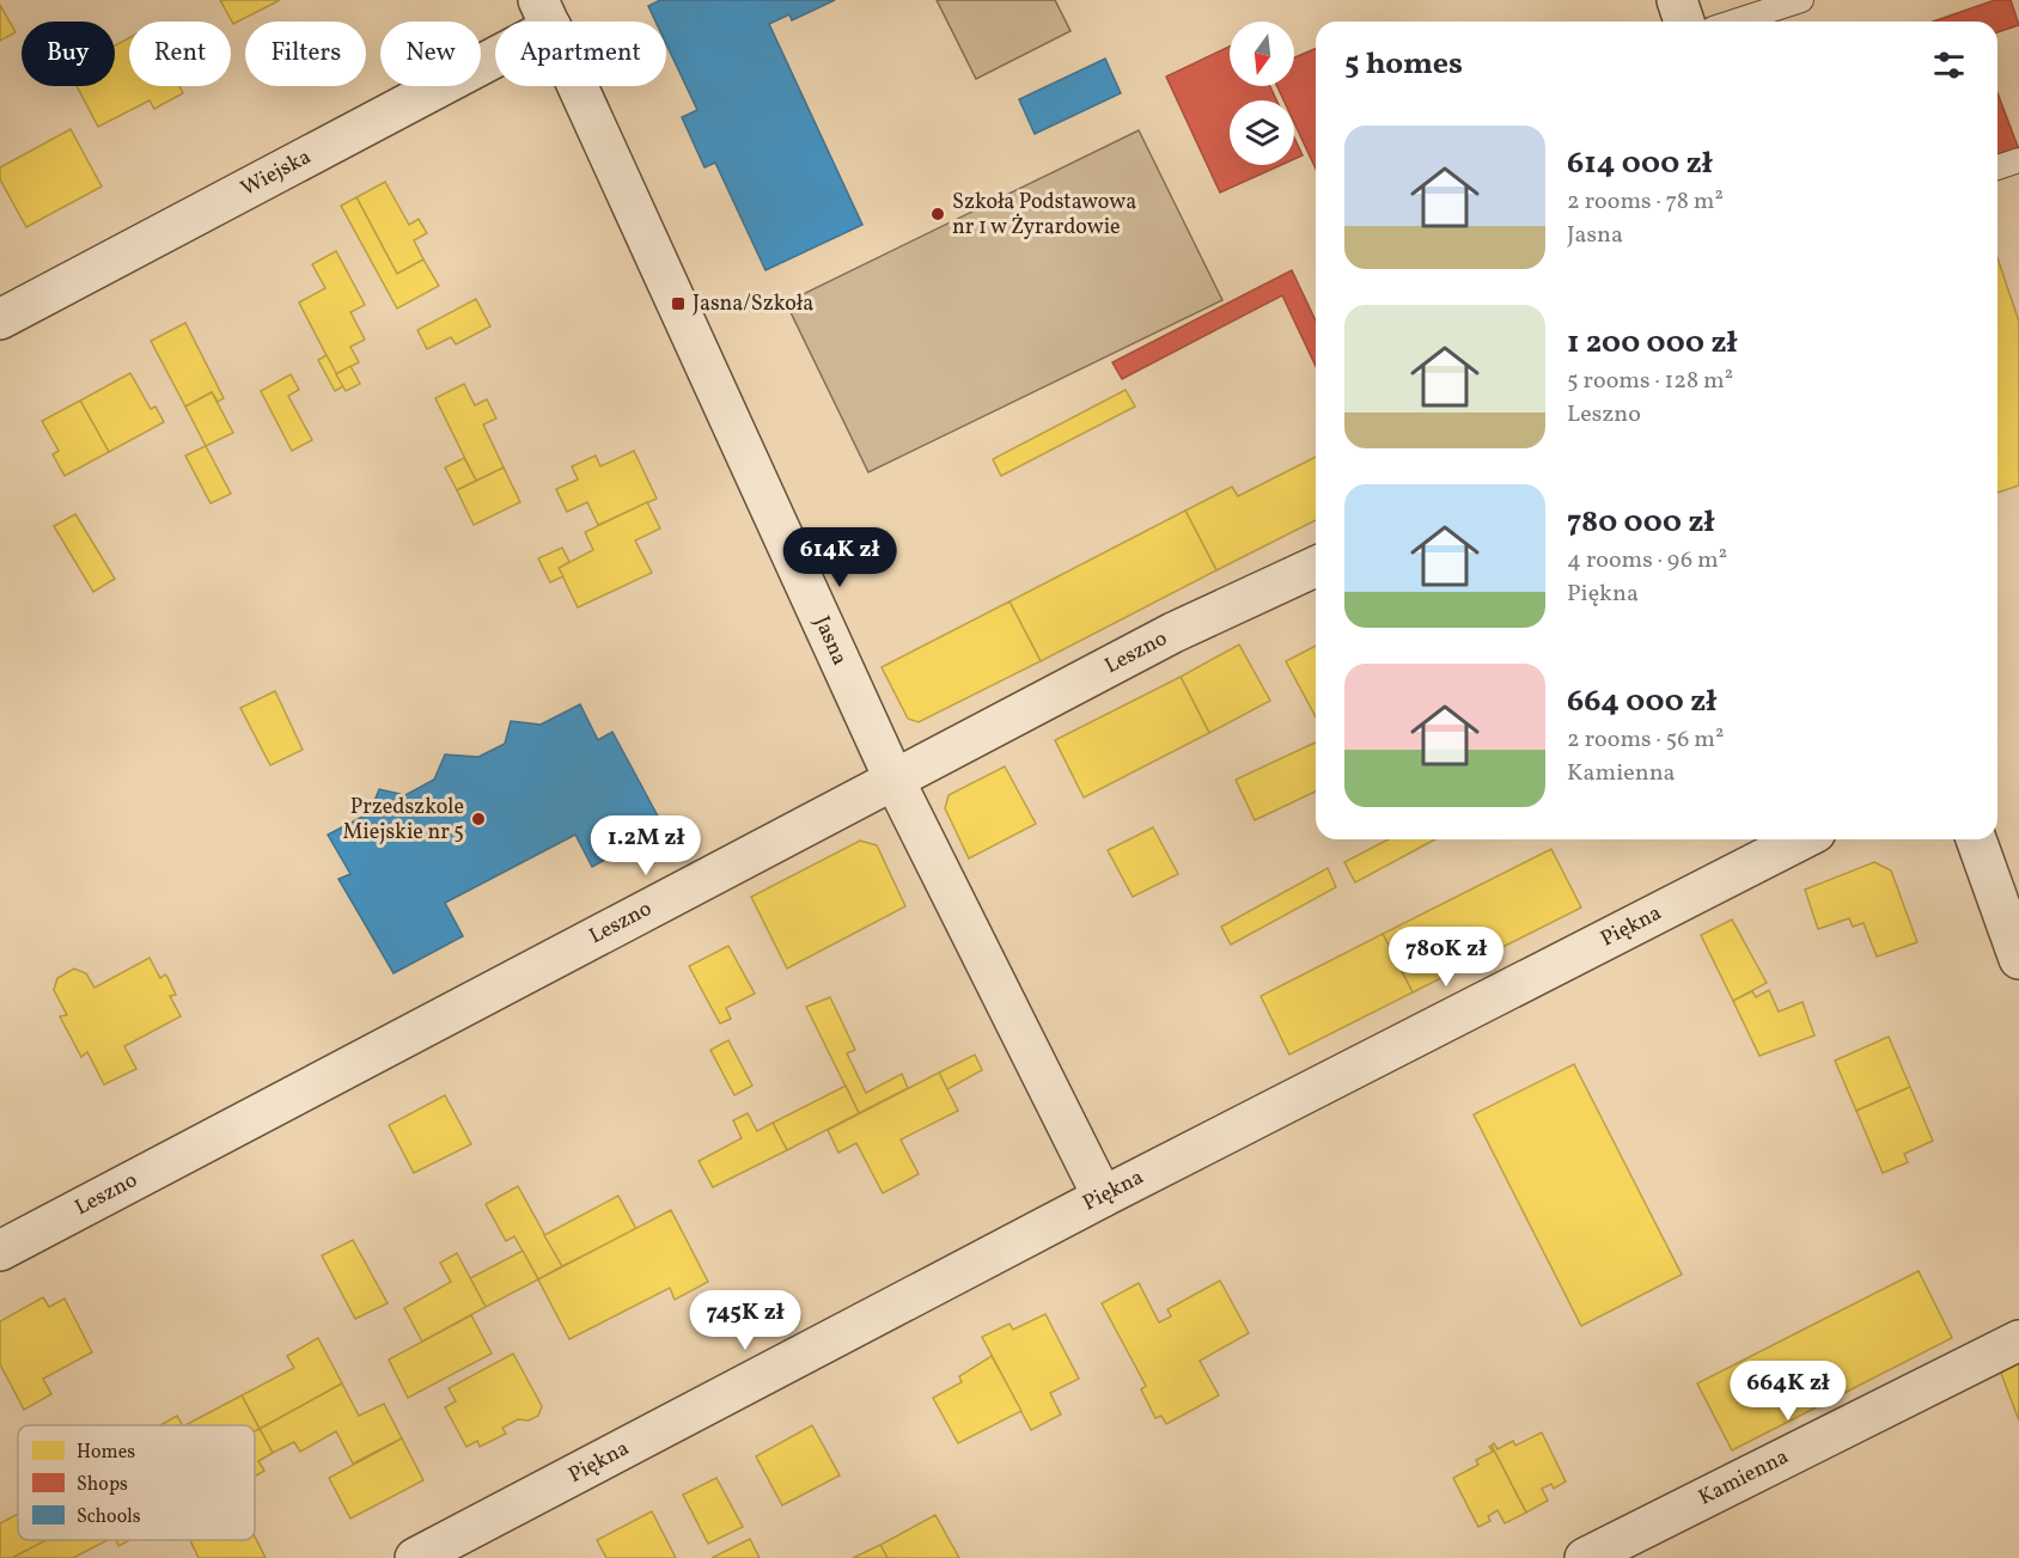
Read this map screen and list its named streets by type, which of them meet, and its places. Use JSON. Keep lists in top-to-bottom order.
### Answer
{
  "streets": {
    "street": [
      "Wiejska",
      "Jasna",
      "Leszno",
      "Piękna",
      "Kamienna"
    ]
  },
  "crossings": [
    ["Wiejska", "Jasna"],
    ["Jasna", "Leszno"],
    ["Jasna", "Piękna"]
  ],
  "places": {
    "other": ["Szkoła Podstawowa nr 1 w Żyrardowie", "Przedszkole Miejskie nr 5"],
    "transit": ["Jasna/Szkoła"]
  },
  "legend": ["Homes", "Shops", "Schools"],
  "north": "bottom",
  "page": {
    "chip": [
      "Buy",
      "Rent",
      "Filters",
      "New",
      "Apartment"
    ],
    "heading": "5 homes",
    "list": [
      {
        "name": "614 000 zł",
        "note": "2 rooms · 78 m² · Jasna"
      },
      {
        "name": "1 200 000 zł",
        "note": "5 rooms · 128 m² · Leszno"
      },
      {
        "name": "780 000 zł",
        "note": "4 rooms · 96 m² · Piękna"
      },
      {
        "name": "664 000 zł",
        "note": "2 rooms · 56 m² · Kamienna"
      }
    ],
    "price": [
      "614K zł",
      "1.2M zł",
      "780K zł",
      "745K zł",
      "664K zł"
    ]
  }
}
